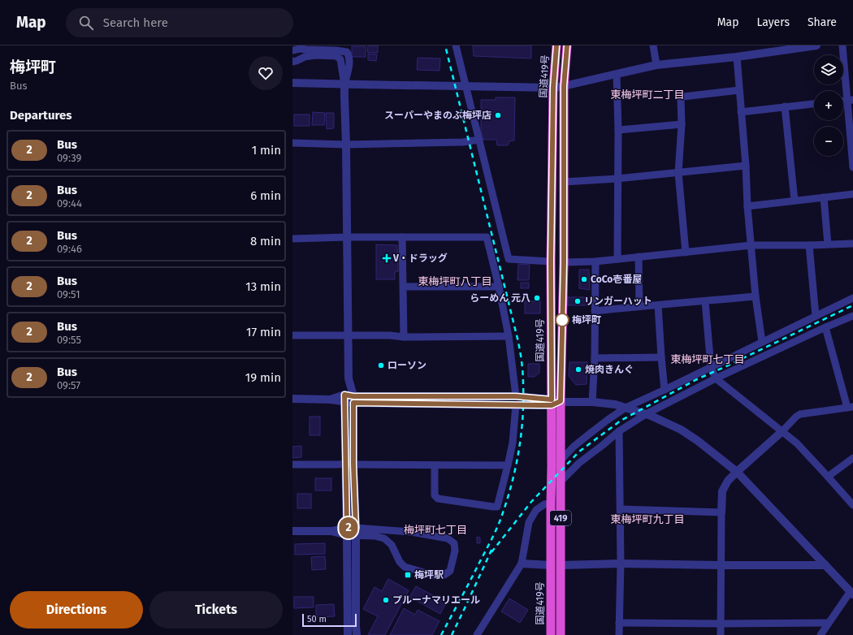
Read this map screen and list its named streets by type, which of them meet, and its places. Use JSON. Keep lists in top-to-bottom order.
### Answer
{
  "streets": {
    "highway": ["国道419号", "419"]
  },
  "districts": [
    "東梅坪町二丁目",
    "東梅坪町八丁目",
    "東梅坪町七丁目",
    "東梅坪町九丁目",
    "梅坪町七丁目"
  ],
  "places": {
    "other": [
      "スーパーやまのぶ梅坪店",
      "CoCo壱番屋",
      "らーめん 元八",
      "リンガーハット",
      "梅坪町",
      "ローソン",
      "焼肉きんぐ",
      "プルーナマリエール"
    ],
    "health": ["V・ドラッグ"],
    "transit": ["梅坪駅"]
  },
  "lines": ["bus line 2"],
  "scale_bar": "50 m",
  "page": {
    "header": "Map",
    "search": "Search here",
    "nav": ["Map", "Layers", "Share"],
    "heading": [
      ["梅坪町", "Bus"],
      "Departures"
    ],
    "on_map": "2",
    "map_buttons": ["+", "−"],
    "list": [
      {
        "mark": "2",
        "name": "Bus",
        "note": "09:39",
        "value": "1 min"
      },
      {
        "mark": "2",
        "name": "Bus",
        "note": "09:44",
        "value": "6 min"
      },
      {
        "mark": "2",
        "name": "Bus",
        "note": "09:46",
        "value": "8 min"
      },
      {
        "mark": "2",
        "name": "Bus",
        "note": "09:51",
        "value": "13 min"
      },
      {
        "mark": "2",
        "name": "Bus",
        "note": "09:55",
        "value": "17 min"
      },
      {
        "mark": "2",
        "name": "Bus",
        "note": "09:57",
        "value": "19 min"
      }
    ],
    "buttons": ["Directions", "Tickets"],
    "scale": "50 m"
  }
}
